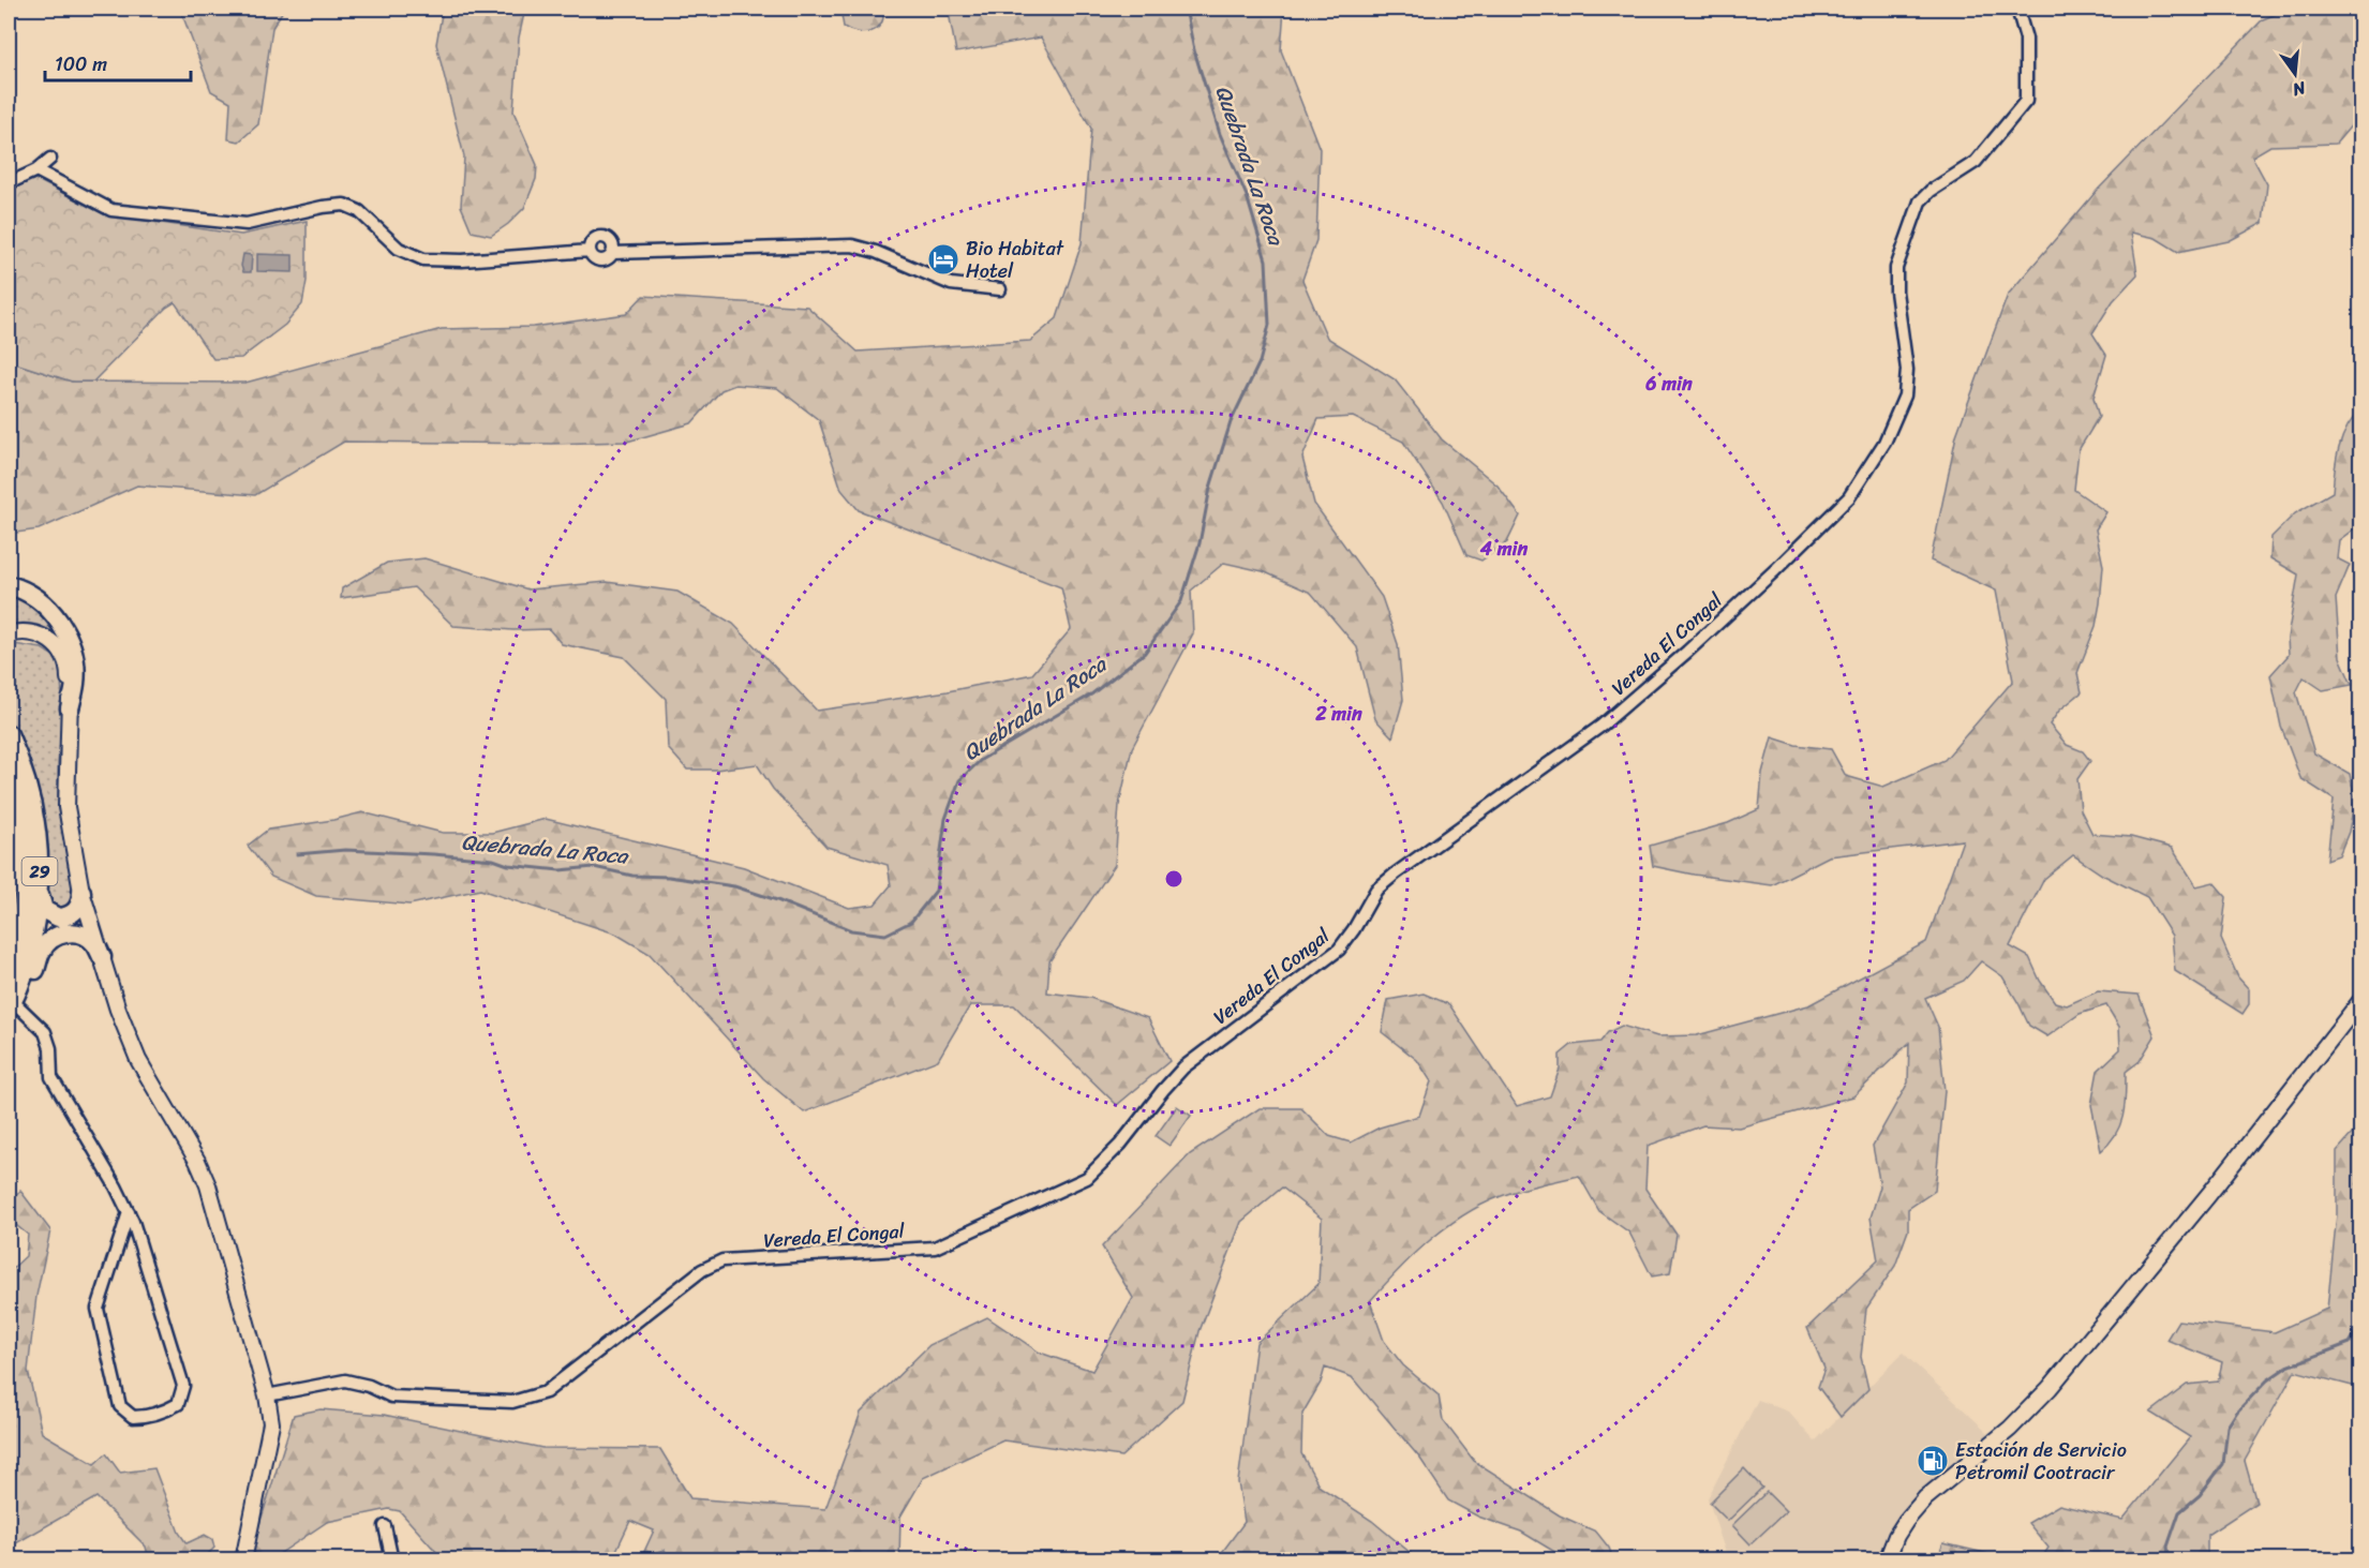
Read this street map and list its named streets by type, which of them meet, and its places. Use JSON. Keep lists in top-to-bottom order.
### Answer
{
  "streets": {
    "highway": ["29"],
    "street": ["Vereda El Congal"]
  },
  "water": ["Quebrada La Roca"],
  "places": {
    "hotel": ["Bio Habitat Hotel"],
    "fuel station": ["Estación de Servicio Petromil Cootracir"]
  },
  "scale_bar": "100 m",
  "north": "bottom",
  "rings": ["6 min", "4 min", "2 min"]
}
